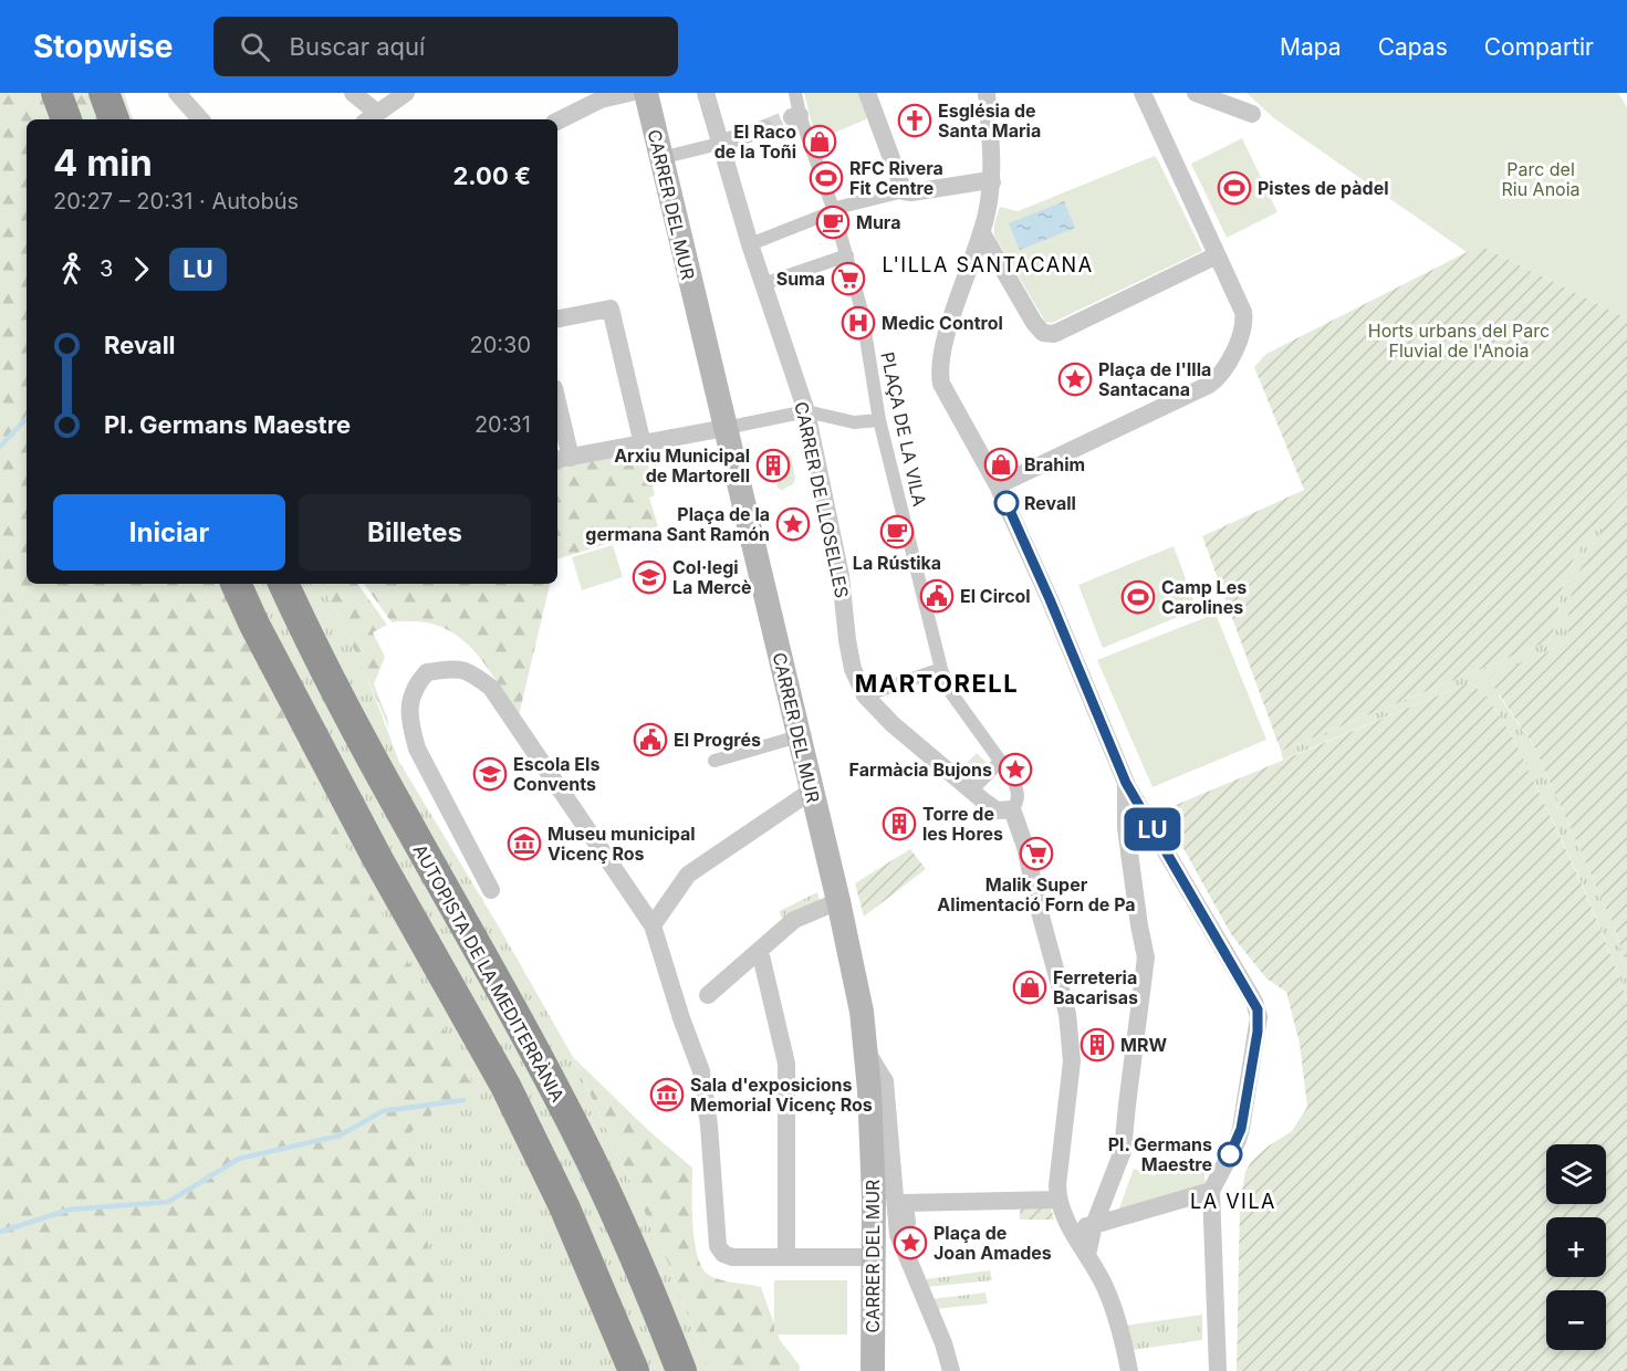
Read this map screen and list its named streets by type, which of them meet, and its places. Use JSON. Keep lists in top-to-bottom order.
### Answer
{
  "streets": {
    "highway": ["AUTOPISTA DE LA MEDITERRÀNIA"],
    "main road": ["CARRER DEL MUR"],
    "street": ["PLAÇA DE LA VILA", "CARRER DE LLOSELLES"]
  },
  "crossings": [
    ["PLAÇA DE LA VILA", "CARRER DE LLOSELLES"]
  ],
  "districts": ["L'ILLA SANTACANA", "MARTORELL", "LA VILA"],
  "parks": ["Parc del Riu Anoia", "Horts urbans del Parc Fluvial de l'Anoia"],
  "places": {
    "church": ["Església de Santa Maria"],
    "shop": ["El Raco de la Toñi", "Brahim", "Ferreteria Bacarisas"],
    "sports": ["RFC Rivera Fit Centre", "Pistes de pàdel", "Camp Les Carolines"],
    "cafe": ["Mura", "La Rústika"],
    "supermarket": ["Suma", "Malik Super Alimentació Forn de Pa"],
    "hospital": ["Medic Control"],
    "place": [
      "Plaça de l'Illa Santacana",
      "Plaça de la germana Sant Ramón",
      "Farmàcia Bujons",
      "Plaça de Joan Amades"
    ],
    "building": ["Arxiu Municipal de Martorell", "Torre de les Hores", "MRW"],
    "other": ["Revall", "Pl. Germans Maestre"],
    "school or university": ["Col·legi La Mercè", "Escola Els Convents"],
    "public building": ["El Circol", "El Progrés"],
    "museum": ["Museu municipal Vicenç Ros", "Sala d'exposicions Memorial Vicenç Ros"]
  },
  "lines": ["bus line LU"],
  "page": {
    "header": "Stopwise",
    "search": "Buscar aquí",
    "nav": ["Mapa", "Capas", "Compartir"],
    "on_map": "LU",
    "heading": ["4 min", "20:27 – 20:31 · Autobús", "2.00 €"],
    "legs": ["3", "LU"],
    "list": [
      {
        "name": "Revall",
        "value": "20:30"
      },
      {
        "name": "Pl. Germans Maestre",
        "value": "20:31"
      }
    ],
    "buttons": ["Iniciar", "Billetes"],
    "map_buttons": ["+", "−"]
  }
}
